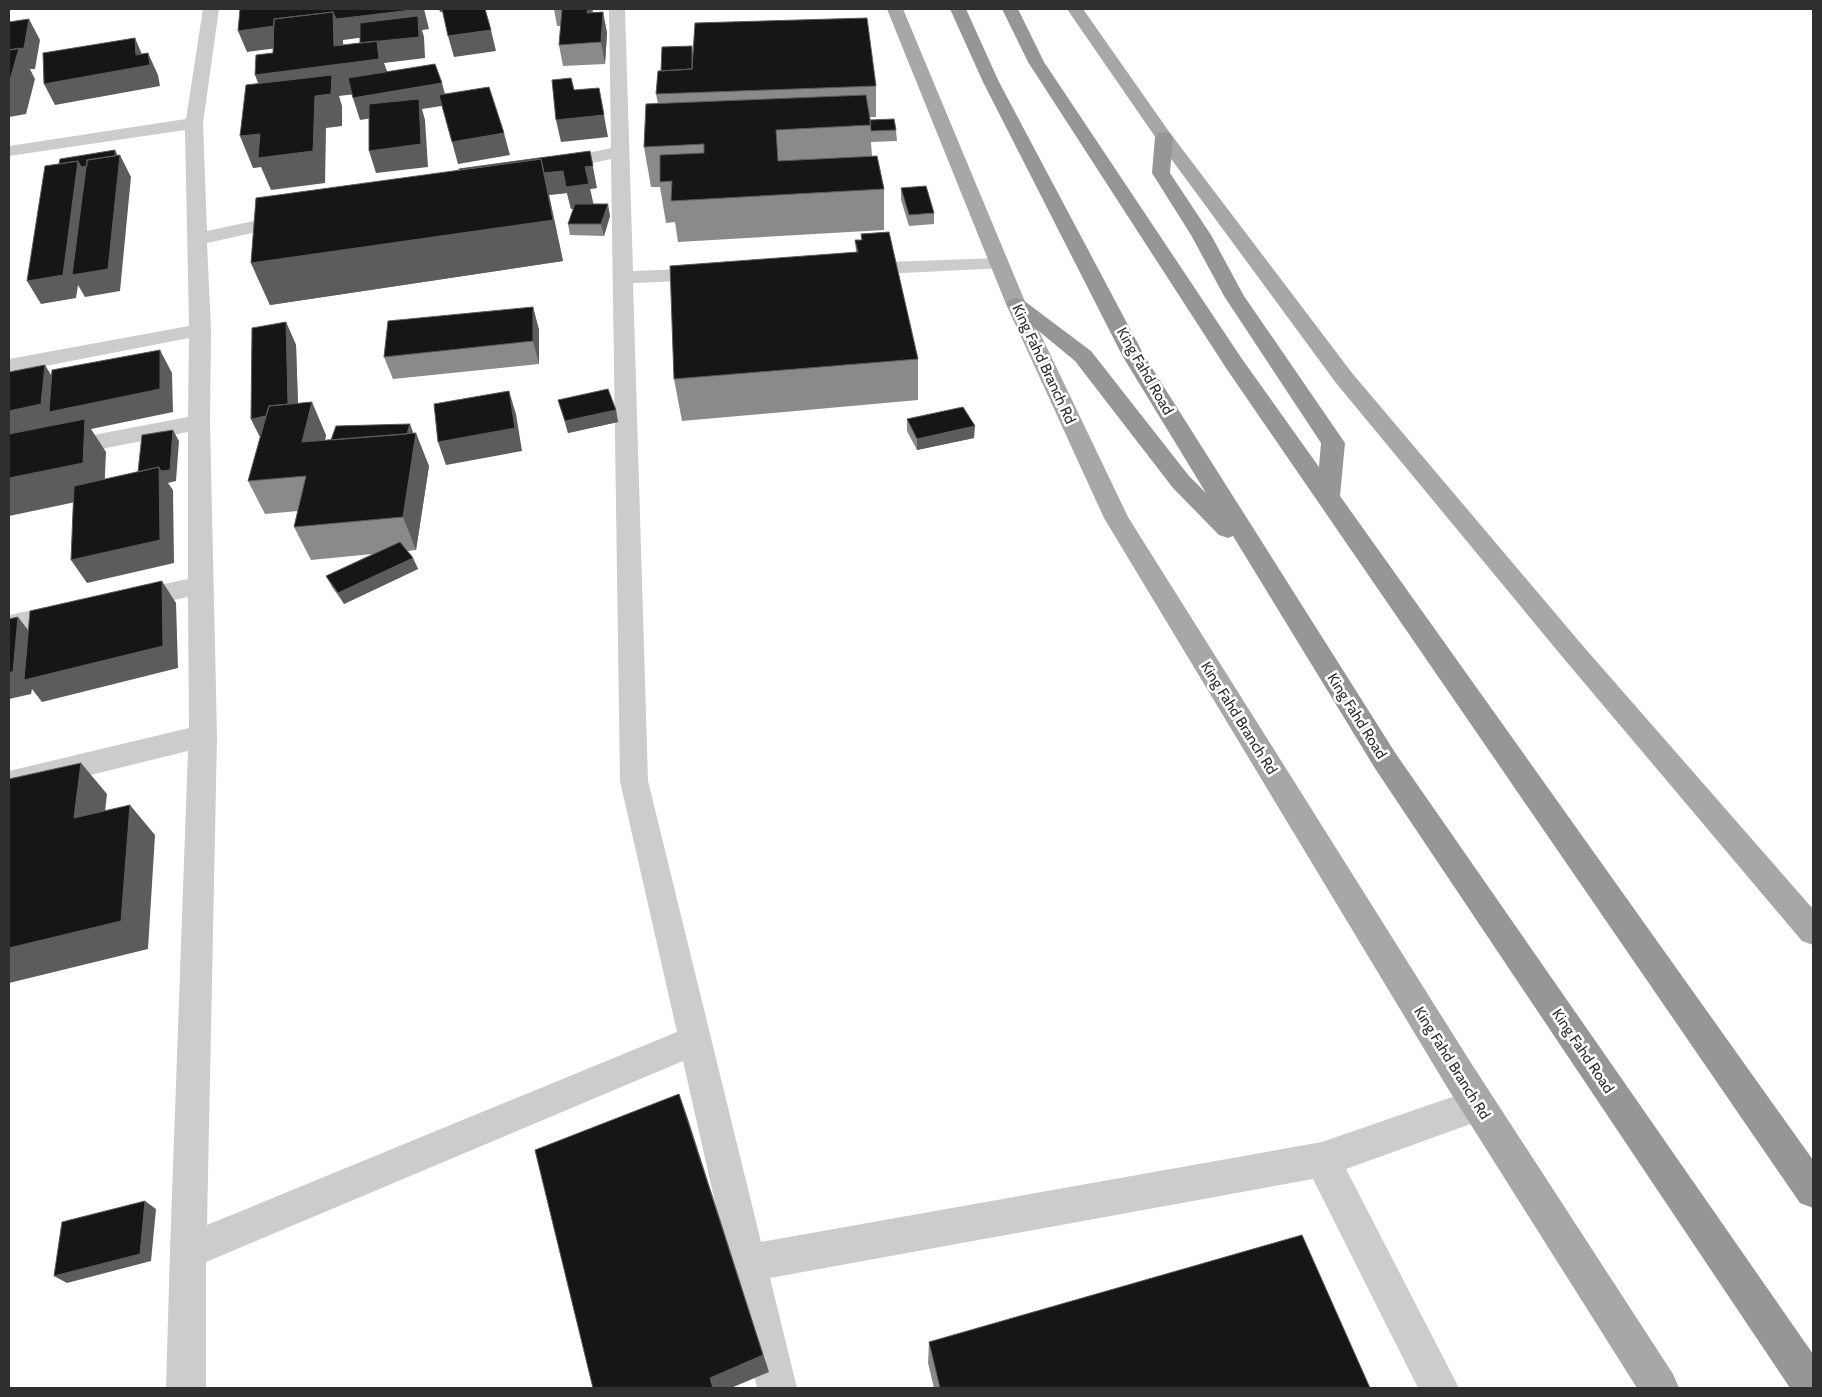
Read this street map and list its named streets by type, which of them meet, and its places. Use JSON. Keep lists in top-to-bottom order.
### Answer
{
  "streets": {
    "highway": ["King Fahd Road"],
    "main road": ["King Fahd Branch Rd"]
  }
}
